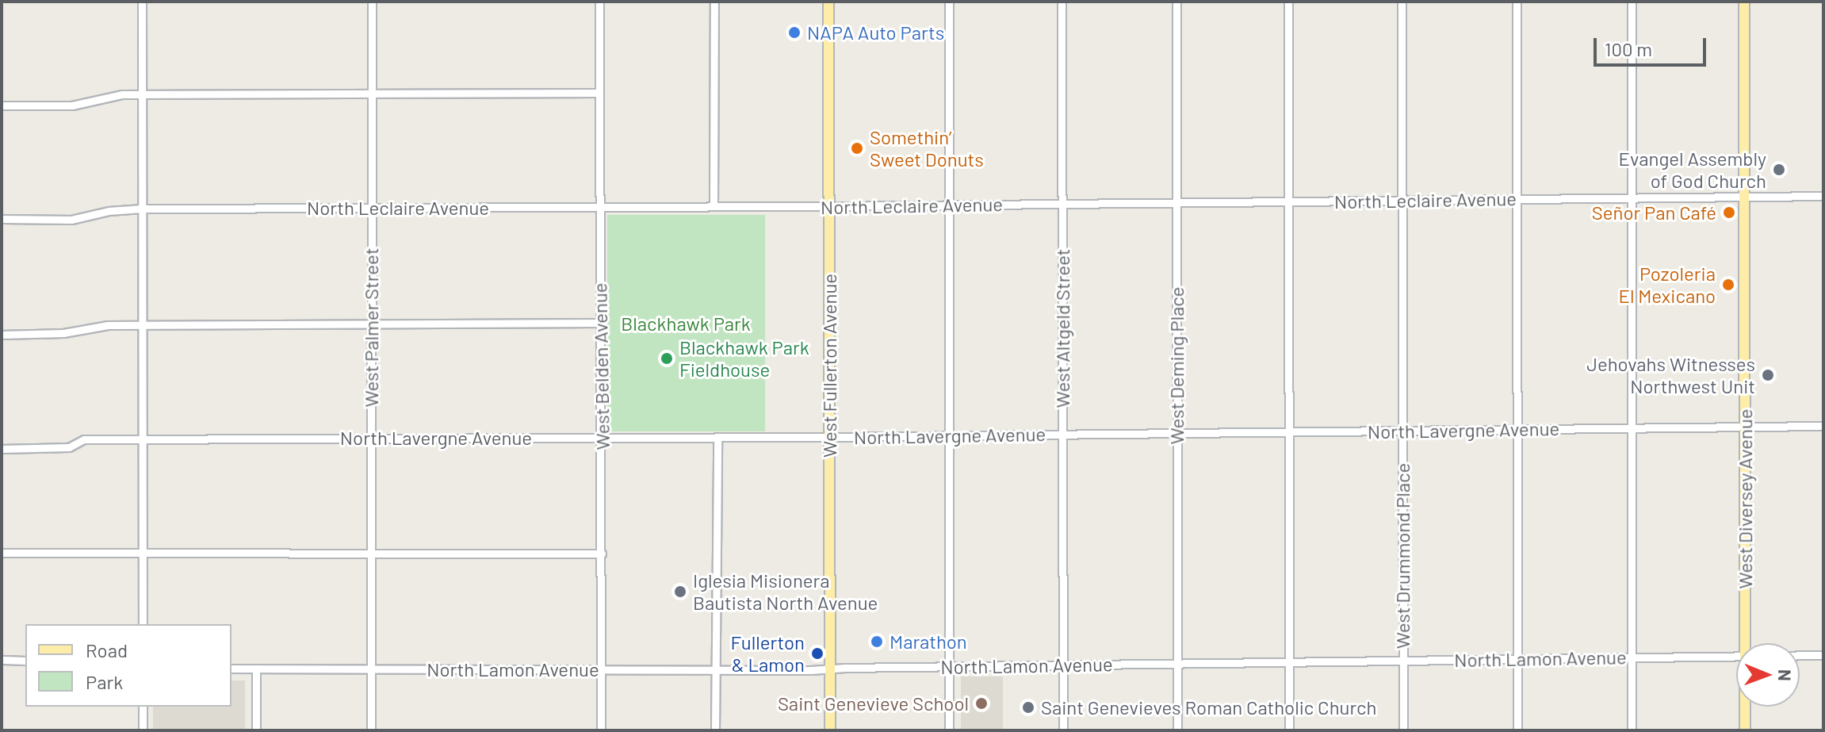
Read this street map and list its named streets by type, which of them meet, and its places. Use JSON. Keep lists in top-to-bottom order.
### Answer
{
  "streets": {
    "main road": ["West Fullerton Avenue", "West Diversey Avenue"],
    "street": [
      "North Leclaire Avenue",
      "West Palmer Street",
      "West Altgeld Street",
      "West Deming Place",
      "West Belden Avenue",
      "North Lavergne Avenue",
      "West Drummond Place",
      "North Lamon Avenue"
    ]
  },
  "crossings": [
    ["North Leclaire Avenue", "West Palmer Street"],
    ["North Leclaire Avenue", "West Altgeld Street"],
    ["North Leclaire Avenue", "West Fullerton Avenue"],
    ["North Leclaire Avenue", "West Deming Place"],
    ["North Leclaire Avenue", "West Belden Avenue"],
    ["North Leclaire Avenue", "West Diversey Avenue"],
    ["North Leclaire Avenue", "West Drummond Place"],
    ["West Palmer Street", "North Lavergne Avenue"],
    ["West Palmer Street", "North Lamon Avenue"],
    ["West Altgeld Street", "North Lavergne Avenue"],
    ["West Altgeld Street", "North Lamon Avenue"],
    ["West Fullerton Avenue", "North Lavergne Avenue"],
    ["West Fullerton Avenue", "North Lamon Avenue"],
    ["West Deming Place", "North Lavergne Avenue"],
    ["West Deming Place", "North Lamon Avenue"],
    ["West Belden Avenue", "North Lavergne Avenue"],
    ["West Belden Avenue", "North Lamon Avenue"],
    ["North Lavergne Avenue", "West Diversey Avenue"],
    ["North Lavergne Avenue", "West Drummond Place"],
    ["West Drummond Place", "North Lamon Avenue"]
  ],
  "parks": ["Blackhawk Park"],
  "places": [
    "NAPA Auto Parts",
    "Somethin’ Sweet Donuts",
    "Evangel Assembly of God Church",
    "Señor Pan Café",
    "Pozoleria El Mexicano",
    "Blackhawk Park Fieldhouse",
    "Jehovahs Witnesses Northwest Unit",
    "Iglesia Misionera Bautista North Avenue",
    "Marathon",
    "Fullerton & Lamon",
    "Saint Genevieve School",
    "Saint Genevieves Roman Catholic Church"
  ],
  "legend": ["Road", "Park"],
  "scale_bar": "100 m",
  "north": "right"
}
